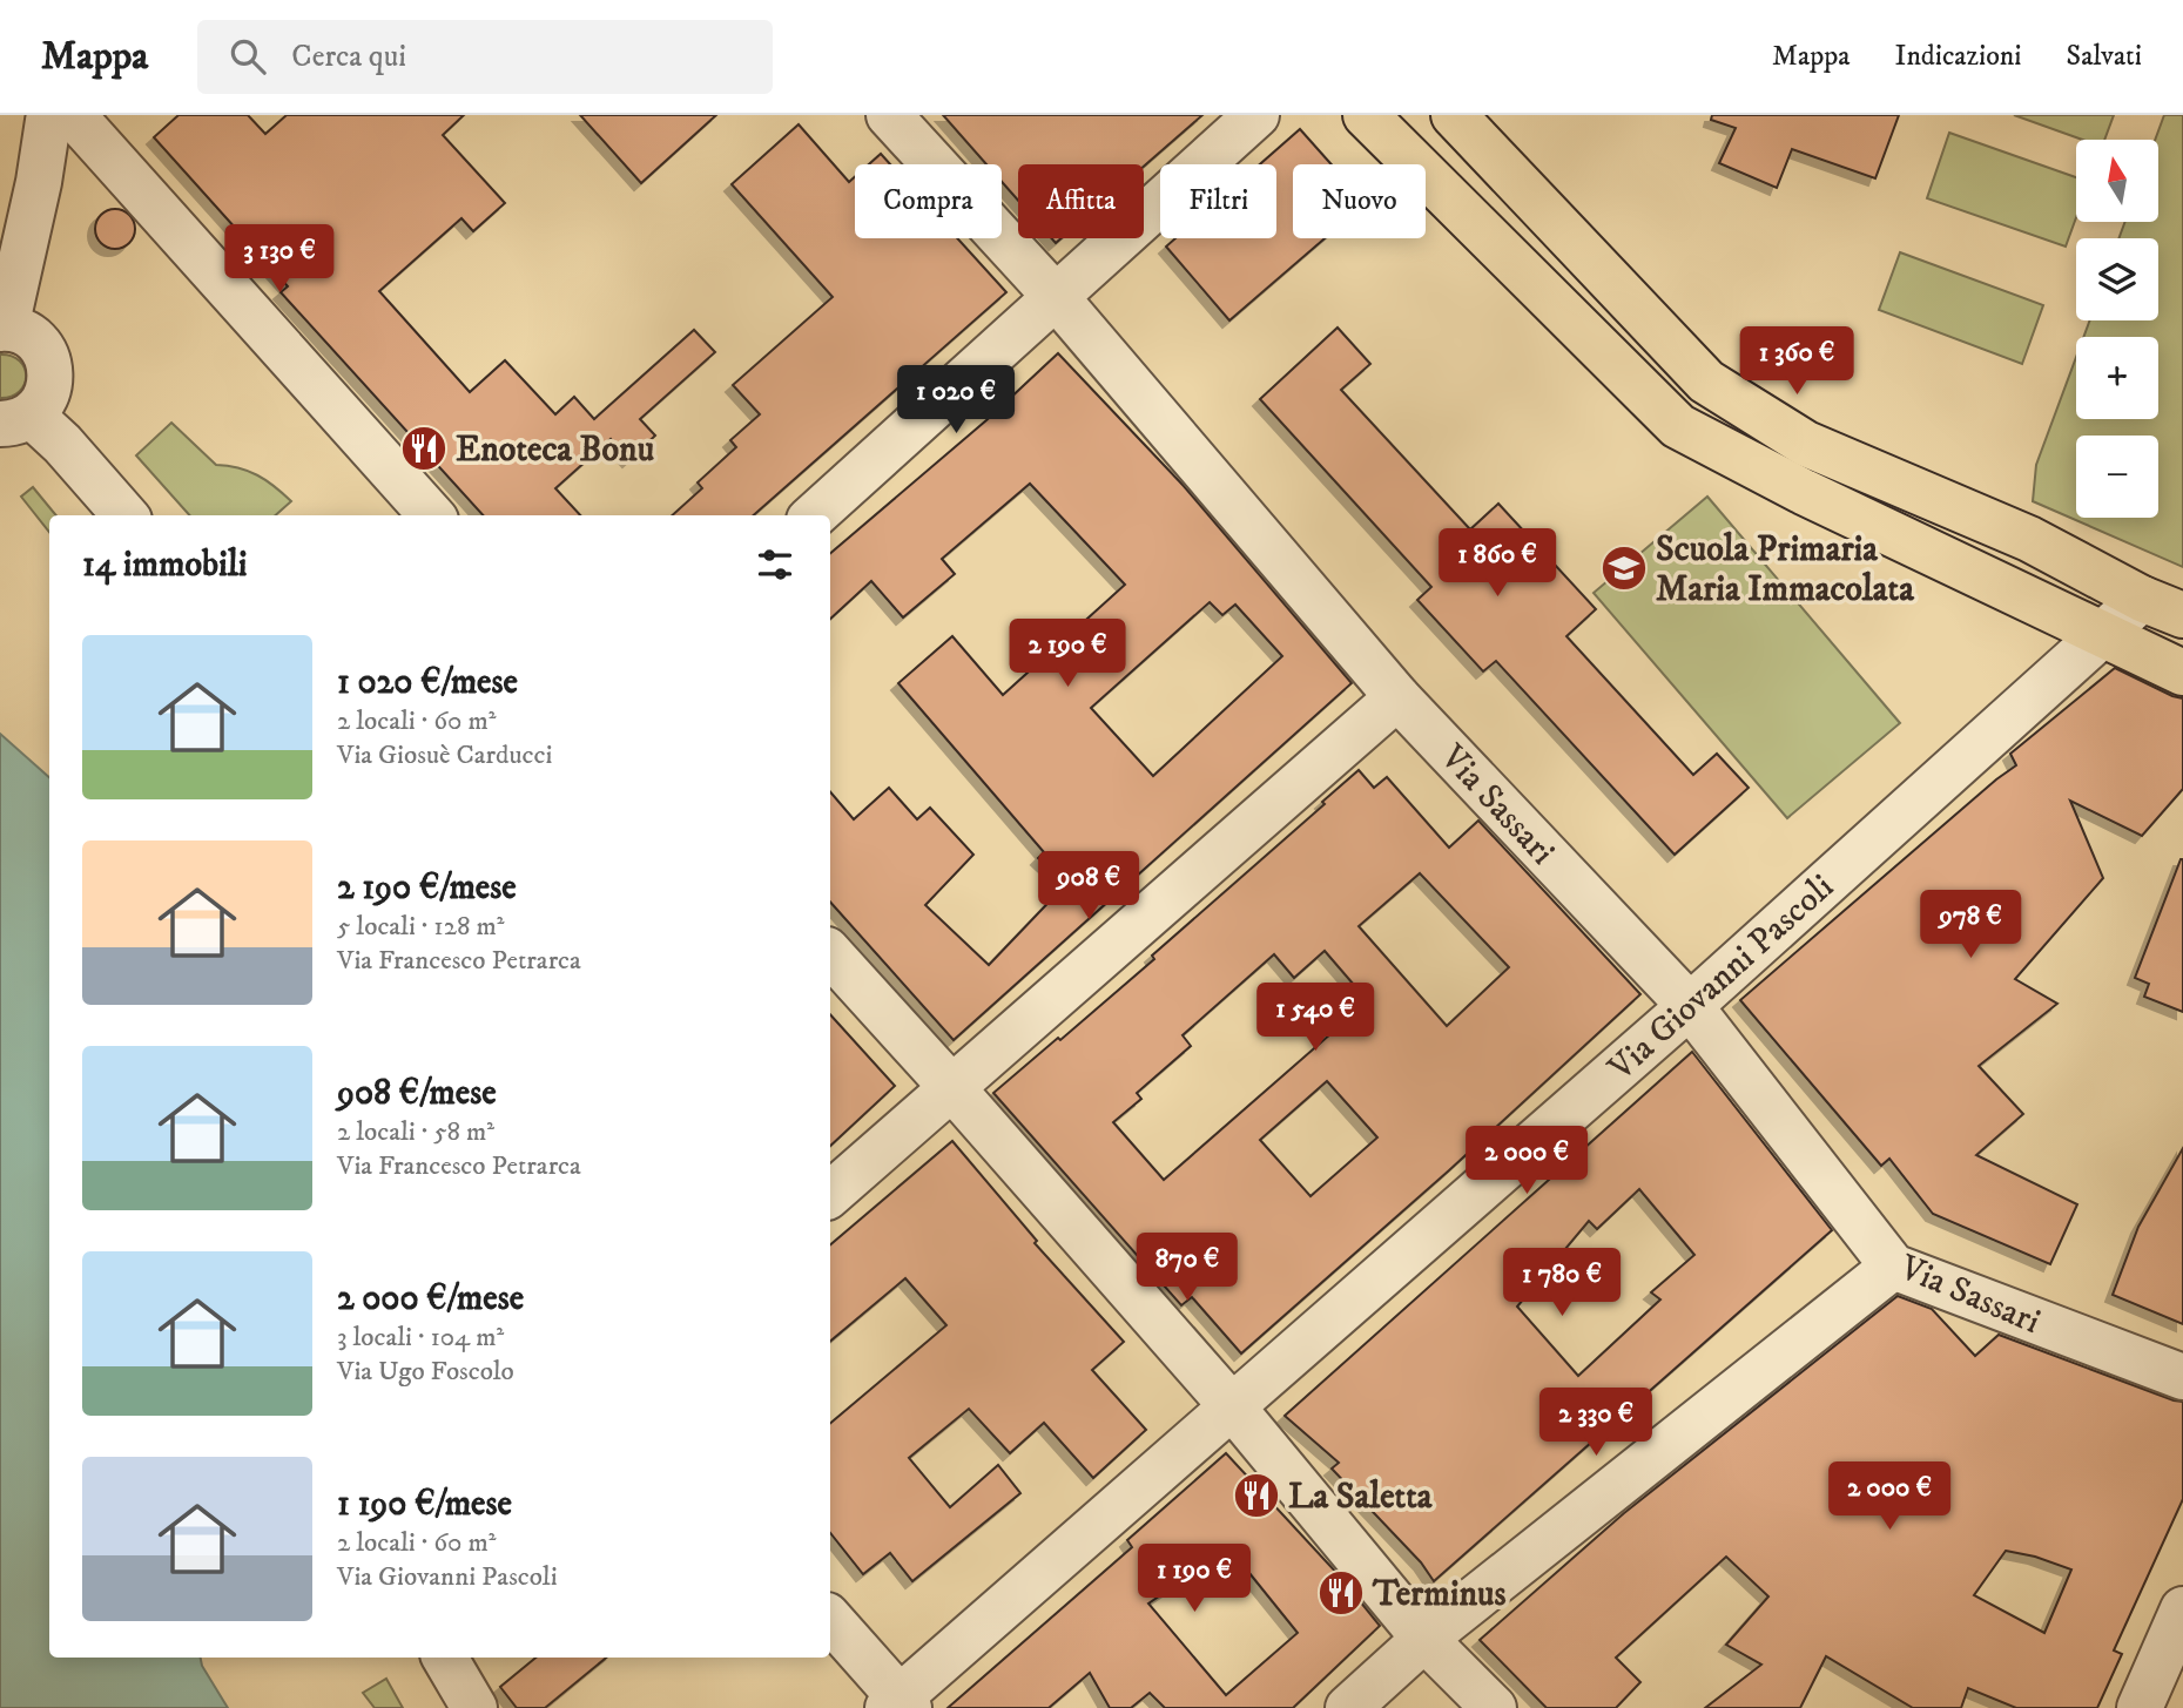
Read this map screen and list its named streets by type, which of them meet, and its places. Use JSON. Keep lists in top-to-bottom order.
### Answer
{
  "streets": {
    "street": ["Via Sassari", "Via Giovanni Pascoli"]
  },
  "crossings": [
    ["Via Sassari", "Via Giovanni Pascoli"]
  ],
  "places": {
    "restaurant": ["Enoteca Bonu", "La Saletta", "Terminus"],
    "school or university": ["Scuola Primaria Maria Immacolata"]
  },
  "north": "top",
  "page": {
    "header": "Mappa",
    "search": "Cerca qui",
    "nav": ["Mappa", "Indicazioni", "Salvati"],
    "map_buttons": ["+", "−"],
    "chip": [
      "Compra",
      "Affitta",
      "Filtri",
      "Nuovo"
    ],
    "price": [
      "3 130 €",
      "1 360 €",
      "1 020 €",
      "1 860 €",
      "2 190 €",
      "908 €",
      "978 €",
      "1 540 €",
      "2 000 €",
      "870 €",
      "1 780 €",
      "2 330 €",
      "2 000 €",
      "1 190 €"
    ],
    "heading": "14 immobili",
    "list": [
      {
        "name": "1 020 €/mese",
        "note": "2 locali · 60 m² · Via Giosuè Carducci"
      },
      {
        "name": "2 190 €/mese",
        "note": "5 locali · 128 m² · Via Francesco Petrarca"
      },
      {
        "name": "908 €/mese",
        "note": "2 locali · 58 m² · Via Francesco Petrarca"
      },
      {
        "name": "2 000 €/mese",
        "note": "3 locali · 104 m² · Via Ugo Foscolo"
      },
      {
        "name": "1 190 €/mese",
        "note": "2 locali · 60 m² · Via Giovanni Pascoli"
      }
    ]
  }
}
